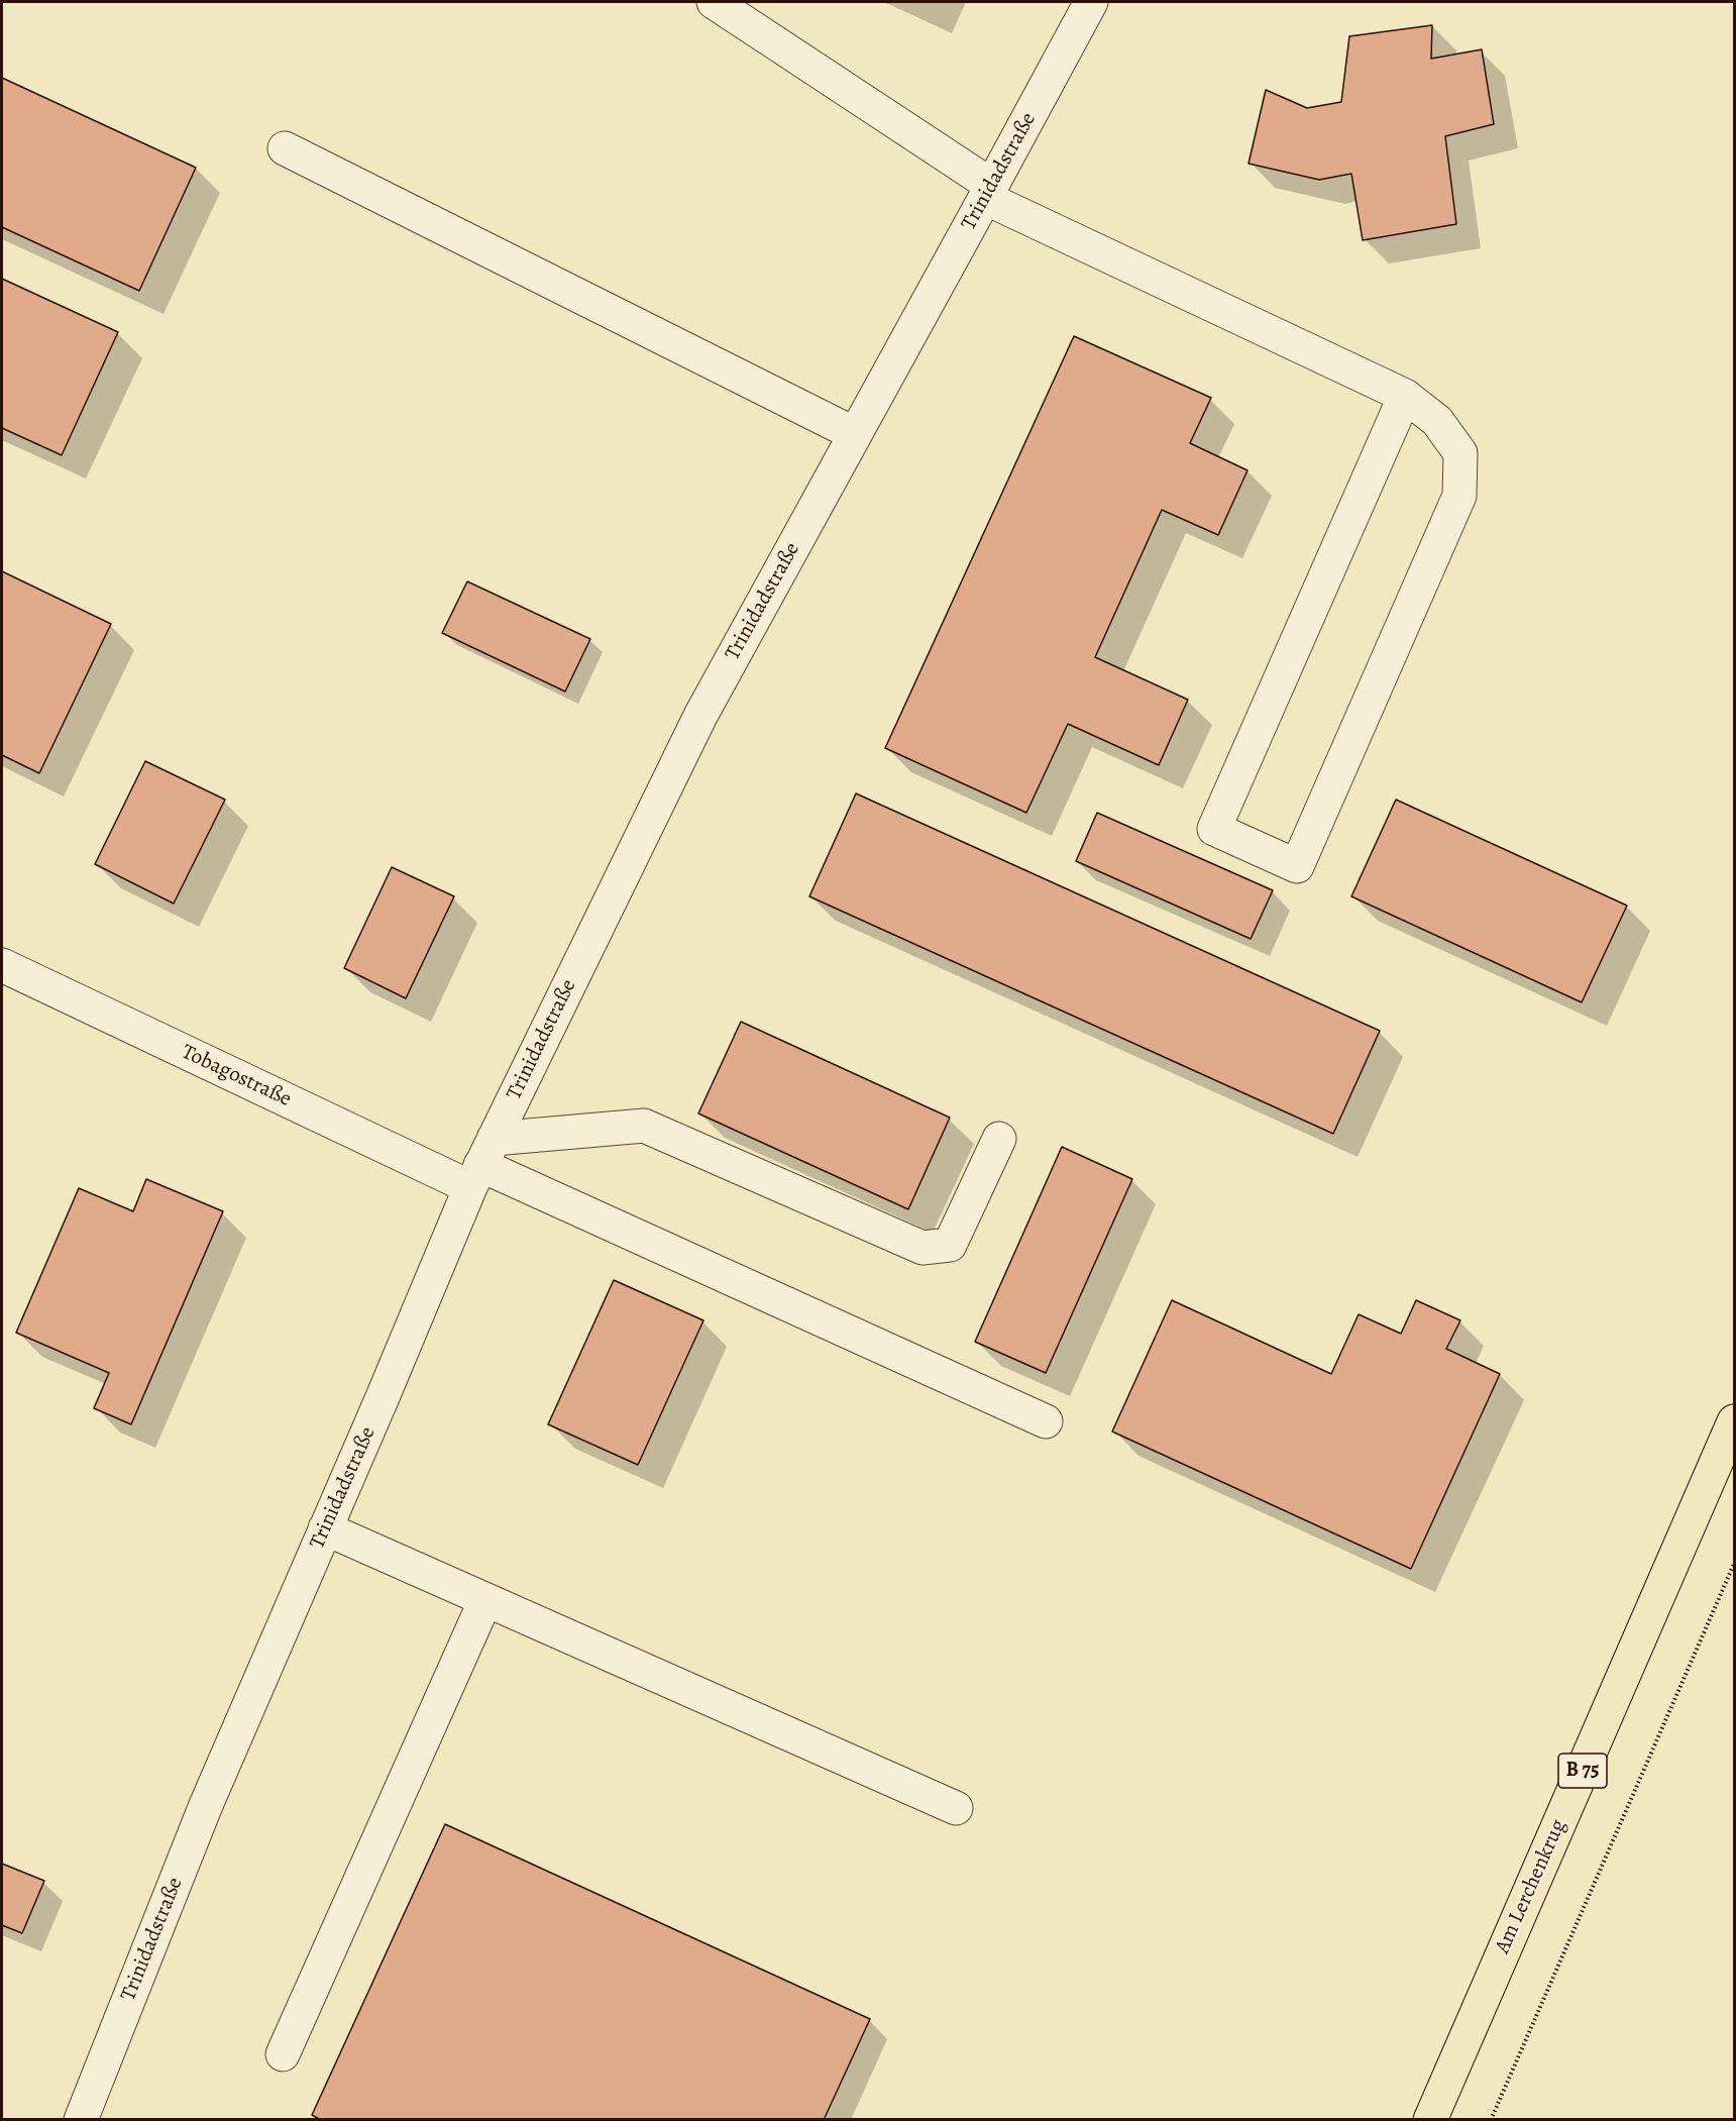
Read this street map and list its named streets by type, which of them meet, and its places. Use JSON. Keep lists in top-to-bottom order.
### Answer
{
  "streets": {
    "main road": ["B 75", "Am Lerchenkrug"],
    "street": ["Trinidadstraße", "Tobagostraße"]
  },
  "crossings": [
    ["Trinidadstraße", "Tobagostraße"]
  ]
}
